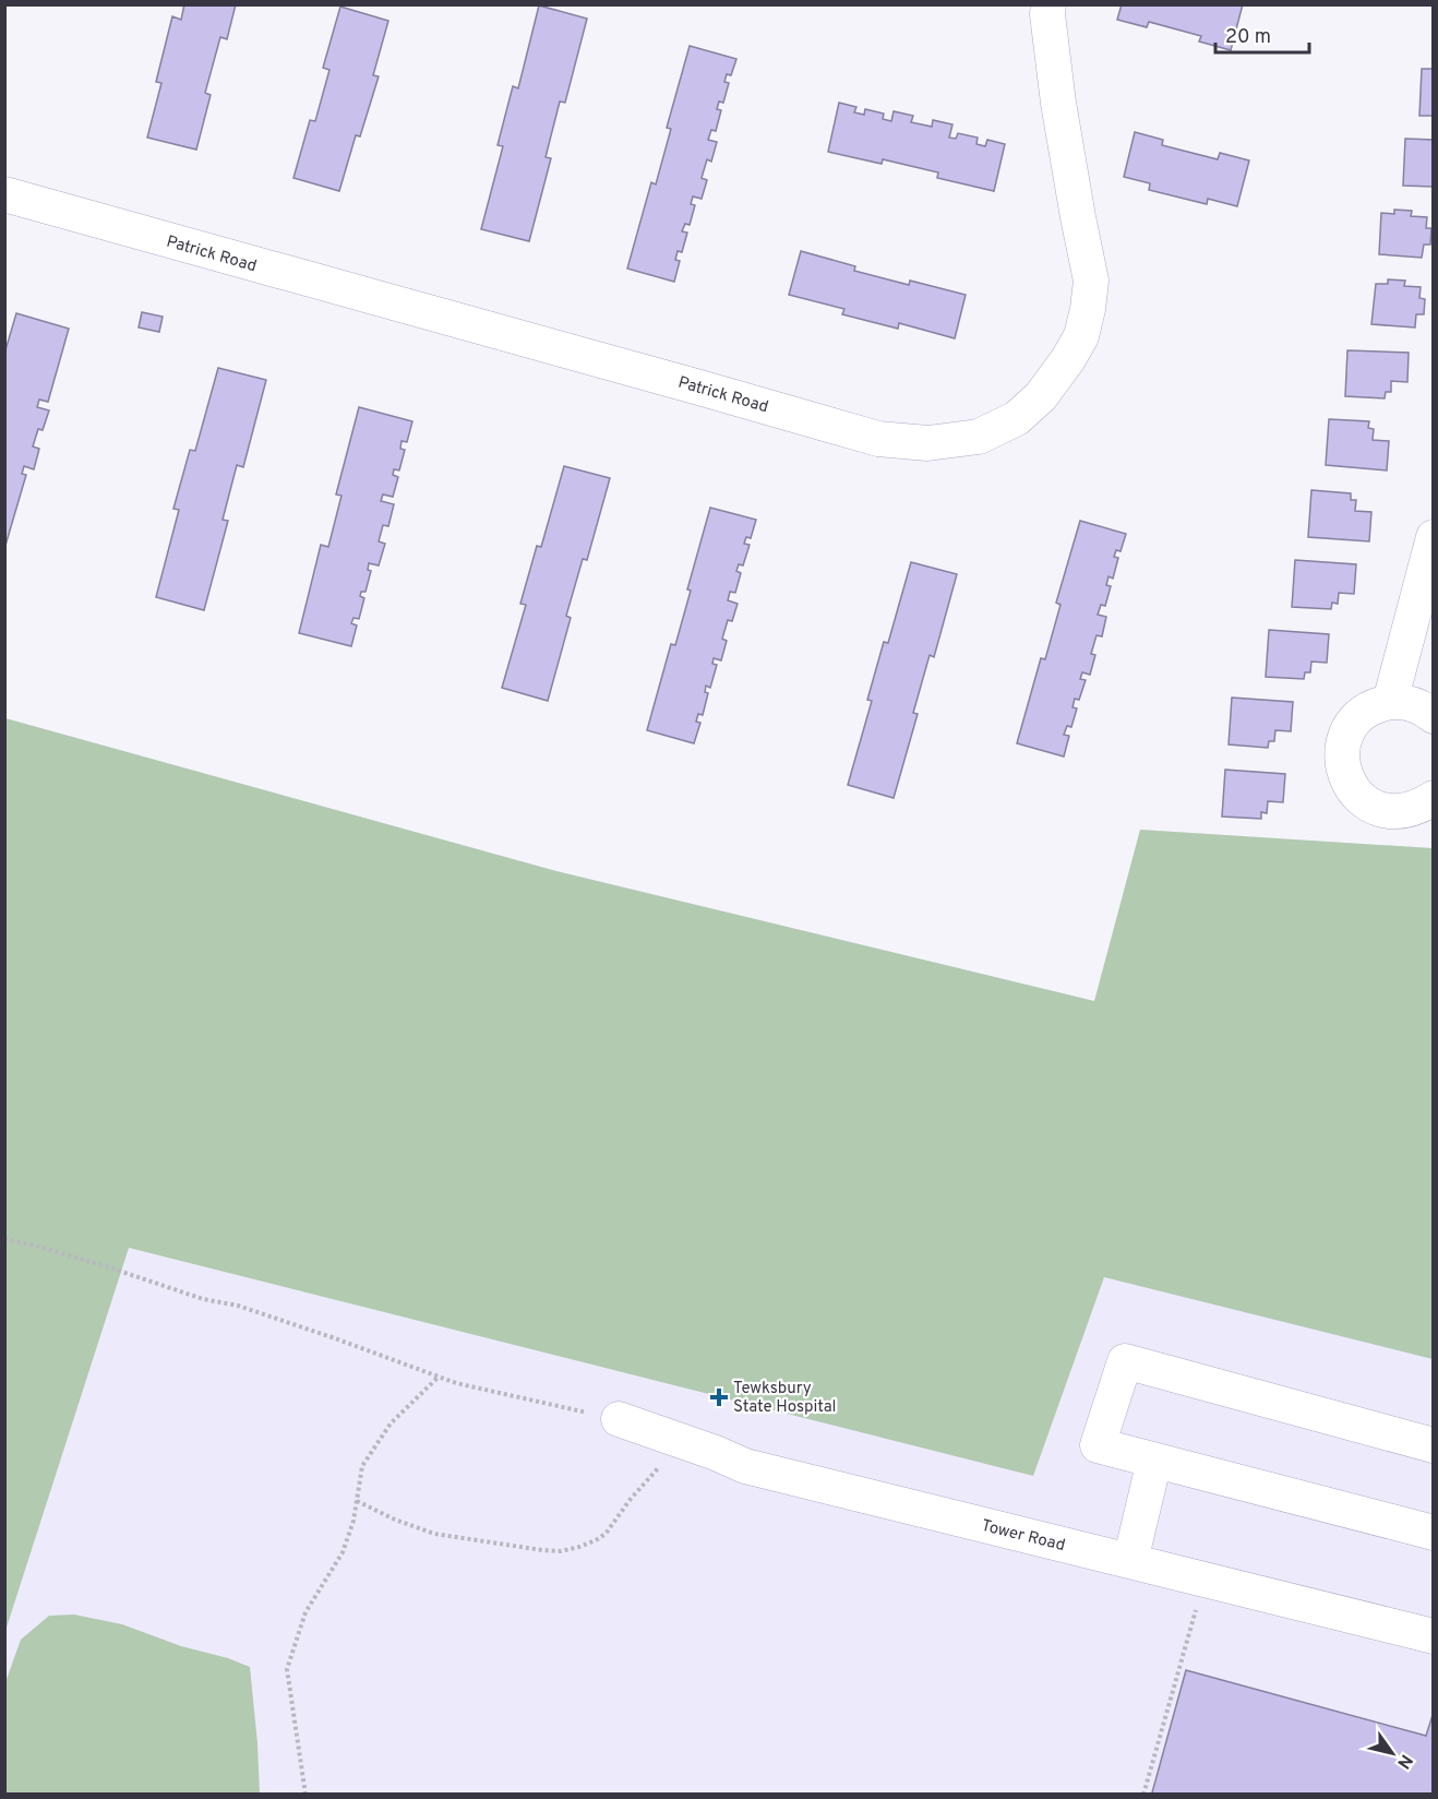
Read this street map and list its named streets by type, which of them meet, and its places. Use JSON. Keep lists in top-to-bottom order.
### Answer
{
  "streets": {
    "street": ["Patrick Road", "Tower Road"]
  },
  "places": {
    "health": ["Tewksbury State Hospital"]
  },
  "scale_bar": "20 m",
  "north": "bottom right"
}
